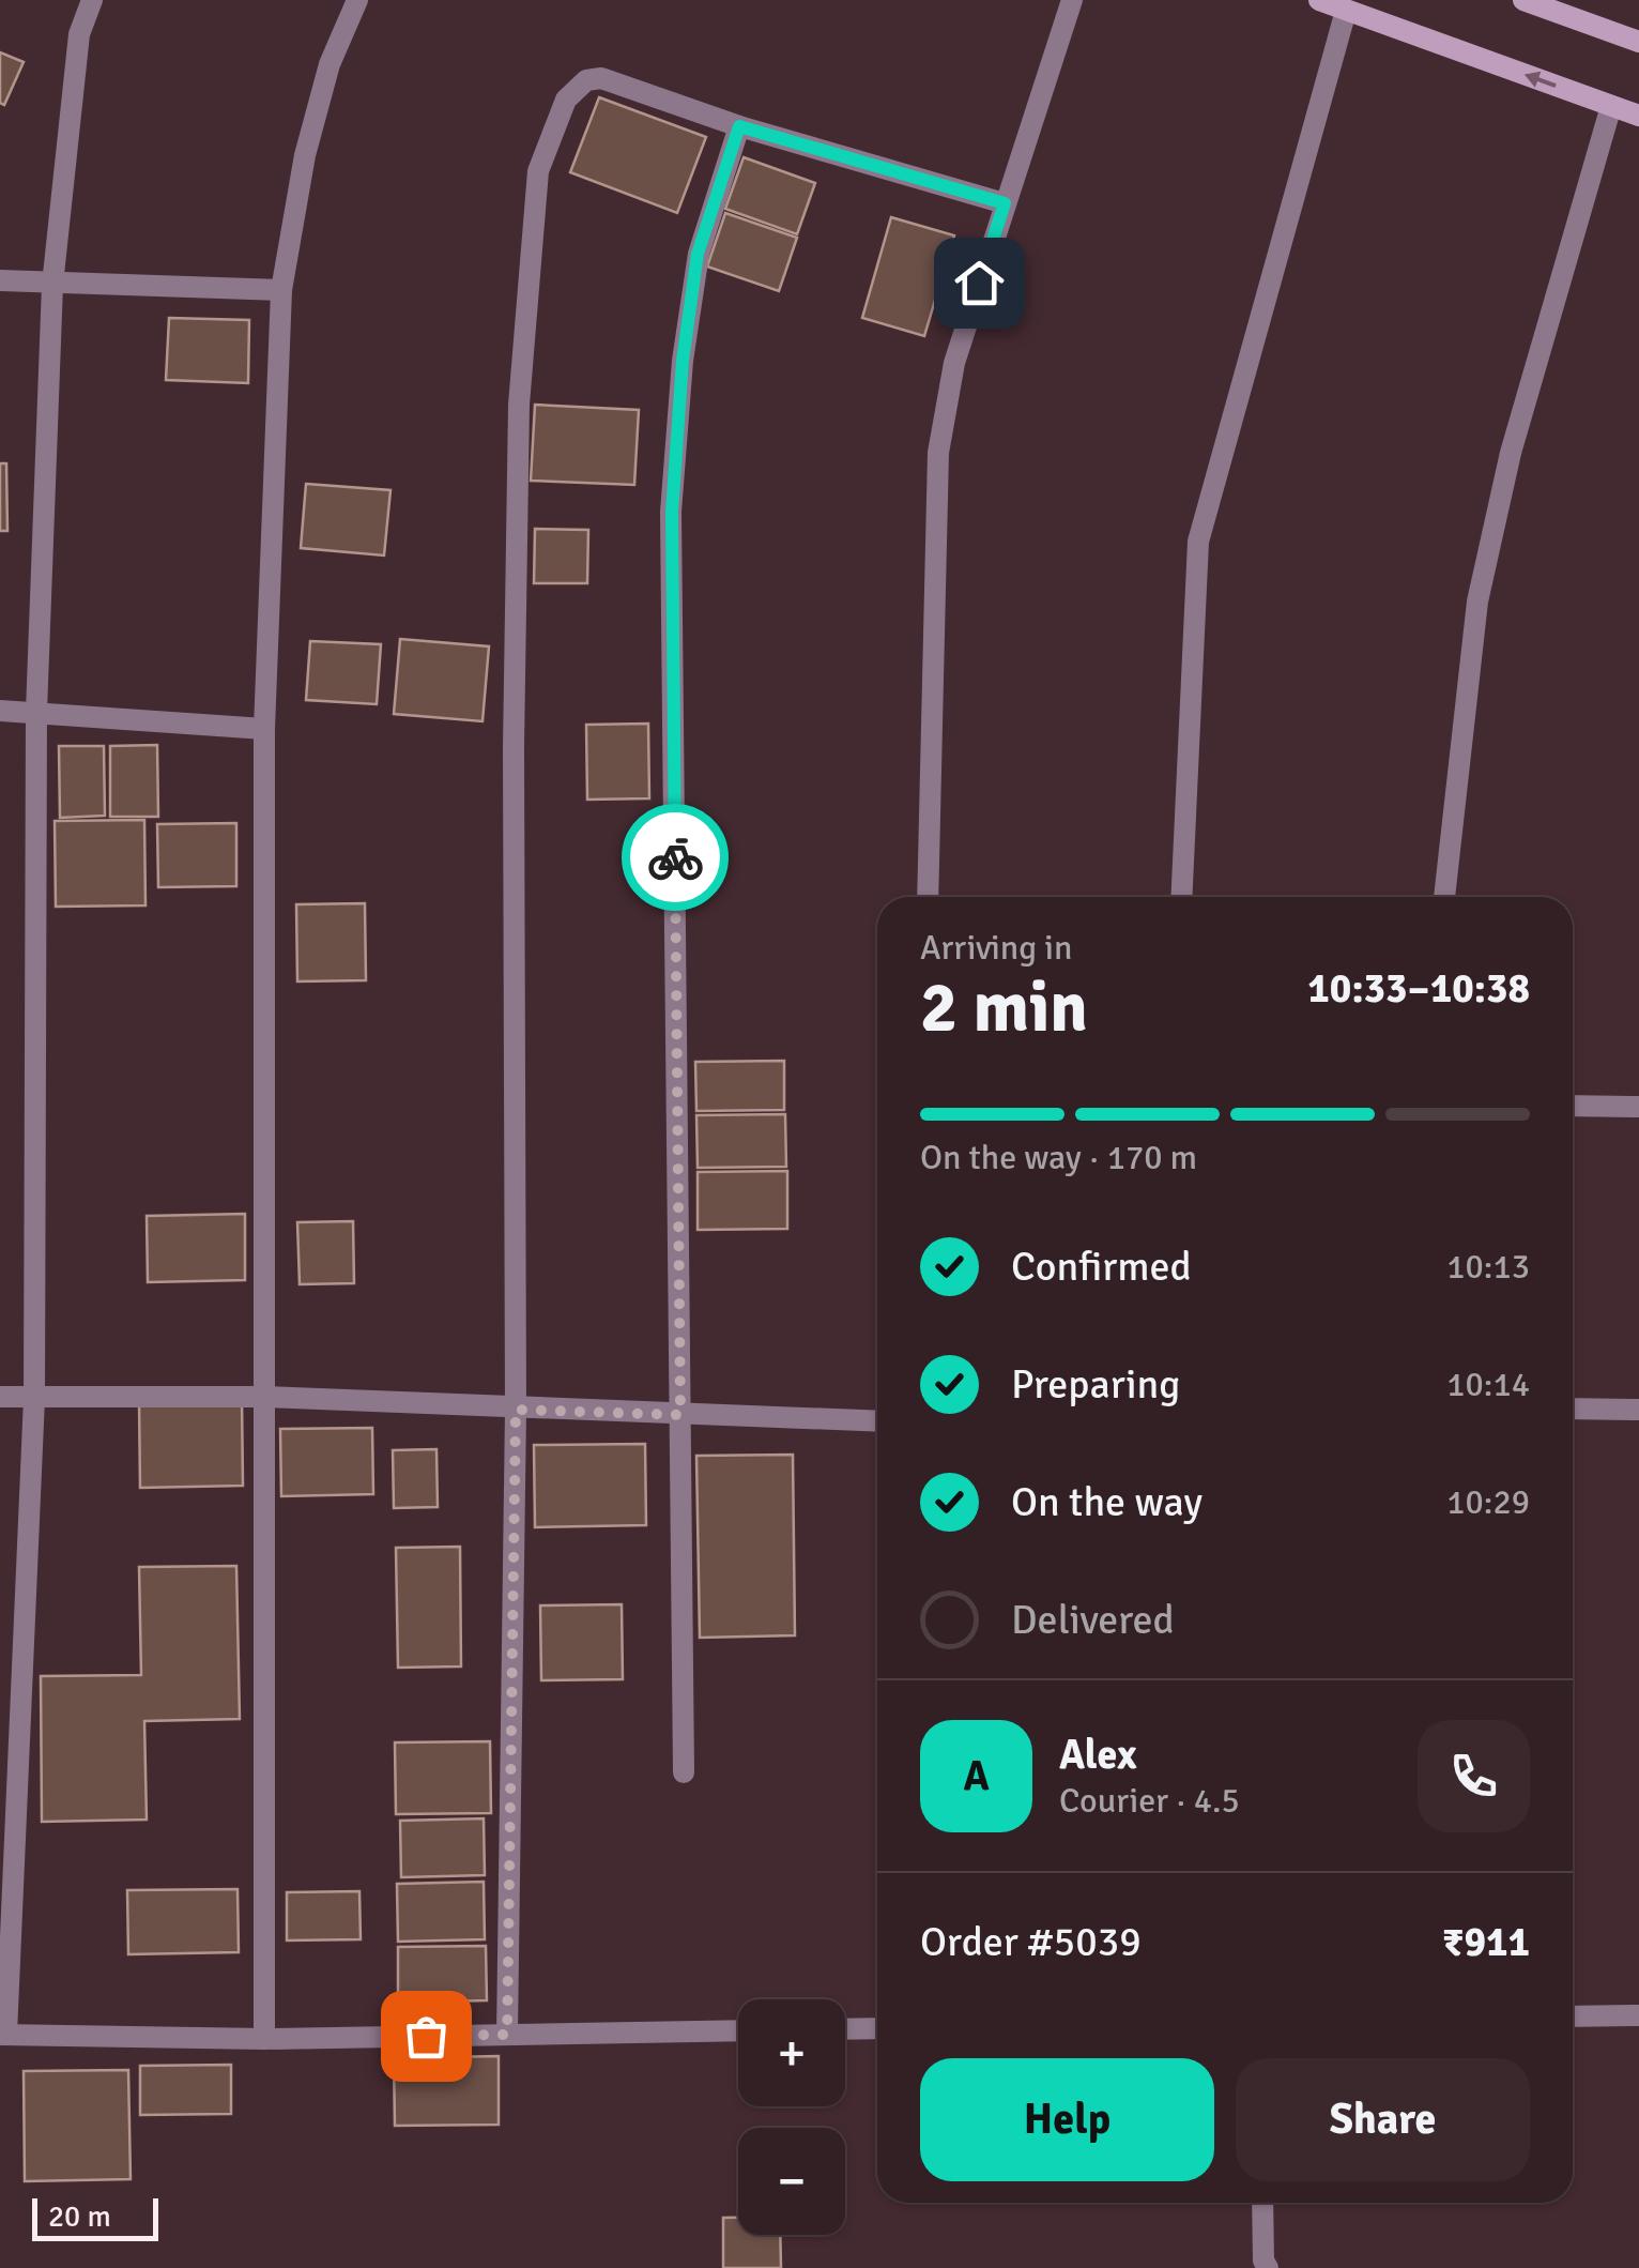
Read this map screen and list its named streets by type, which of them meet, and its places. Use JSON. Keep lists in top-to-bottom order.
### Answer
{
  "scale_bar": "20 m",
  "page": {
    "heading": ["2 min", "Arriving in", "10:33–10:38"],
    "panel": [
      "Alex",
      "Courier · 4.5",
      "Order #5039",
      "₹911"
    ],
    "bar": "On the way · 170 m",
    "list": [
      ["Confirmed", "10:13"],
      ["Preparing", "10:14"],
      ["On the way", "10:29"],
      "Delivered"
    ],
    "round": "A",
    "map_buttons": ["+", "−"],
    "buttons": ["Help", "Share"],
    "scale": "20 m"
  }
}
